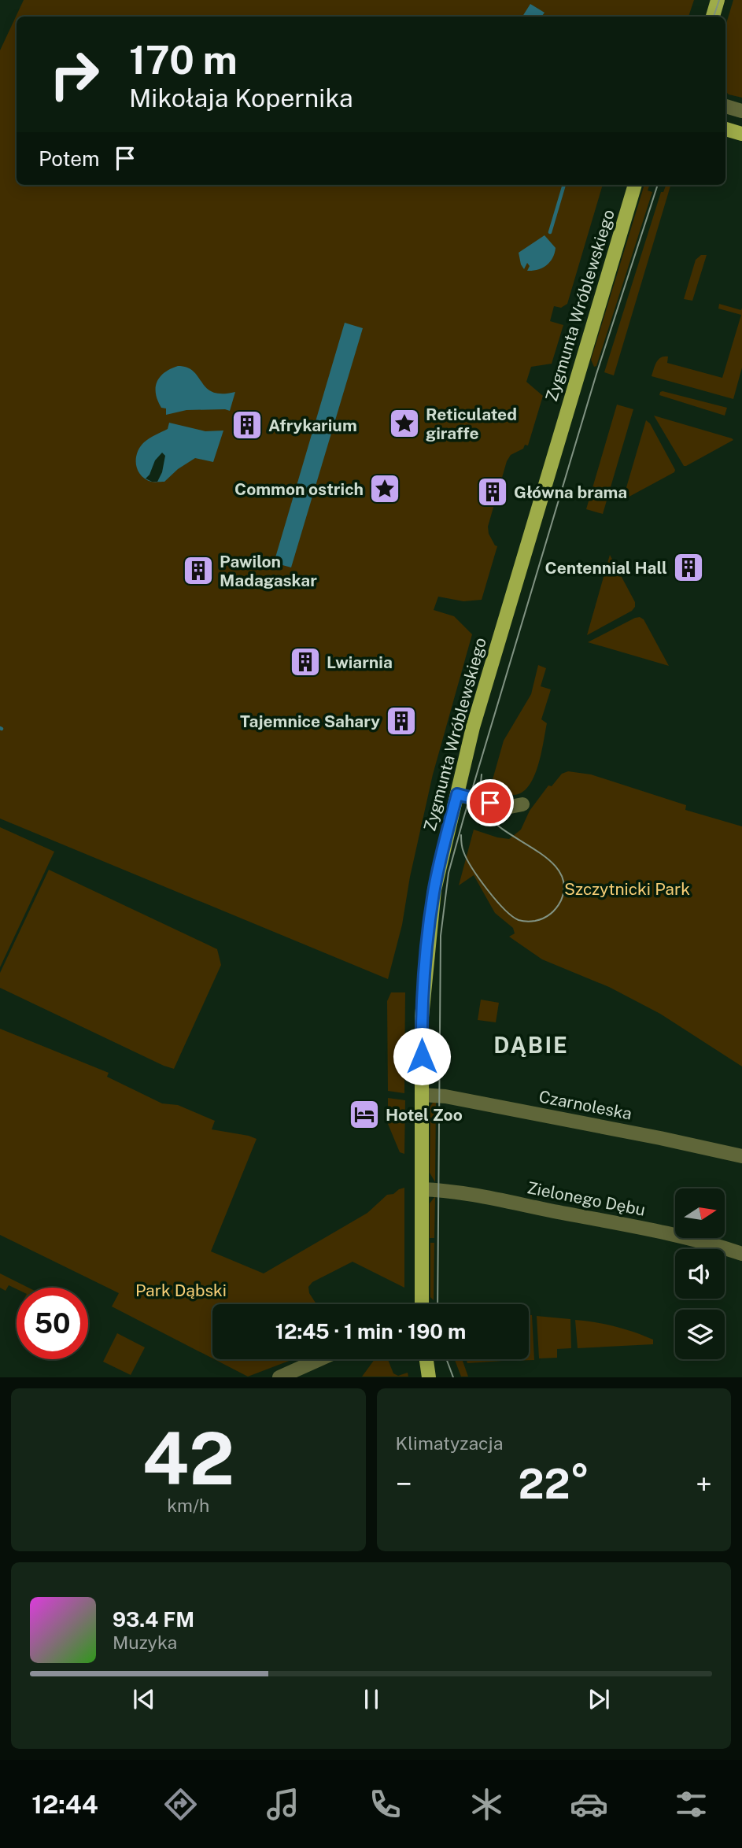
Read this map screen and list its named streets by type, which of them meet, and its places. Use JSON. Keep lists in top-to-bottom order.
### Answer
{
  "streets": {
    "main road": ["Zygmunta Wróblewskiego"],
    "street": ["Czarnoleska", "Zielonego Dębu"]
  },
  "crossings": [
    ["Zygmunta Wróblewskiego", "Czarnoleska"],
    ["Zygmunta Wróblewskiego", "Zielonego Dębu"]
  ],
  "districts": ["DĄBIE"],
  "parks": ["Szczytnicki Park", "Park Dąbski"],
  "places": {
    "place": ["Reticulated giraffe", "Common ostrich"],
    "building": [
      "Afrykarium",
      "Główna brama",
      "Centennial Hall",
      "Pawilon Madagaskar",
      "Lwiarnia",
      "Tajemnice Sahary"
    ],
    "hotel": ["Hotel Zoo"]
  },
  "north": "right",
  "page": {
    "turn": ["170 m", "Mikołaja Kopernika"],
    "then": "Potem",
    "limit": "50",
    "trip": "12:45 · 1 min · 190 m",
    "tile": [
      ["42", "km/h"],
      "Klimatyzacja"
    ],
    "heat": ["−", "22°", "+"],
    "song": ["93.4 FM", "Muzyka"],
    "tabs": "12:44"
  }
}
